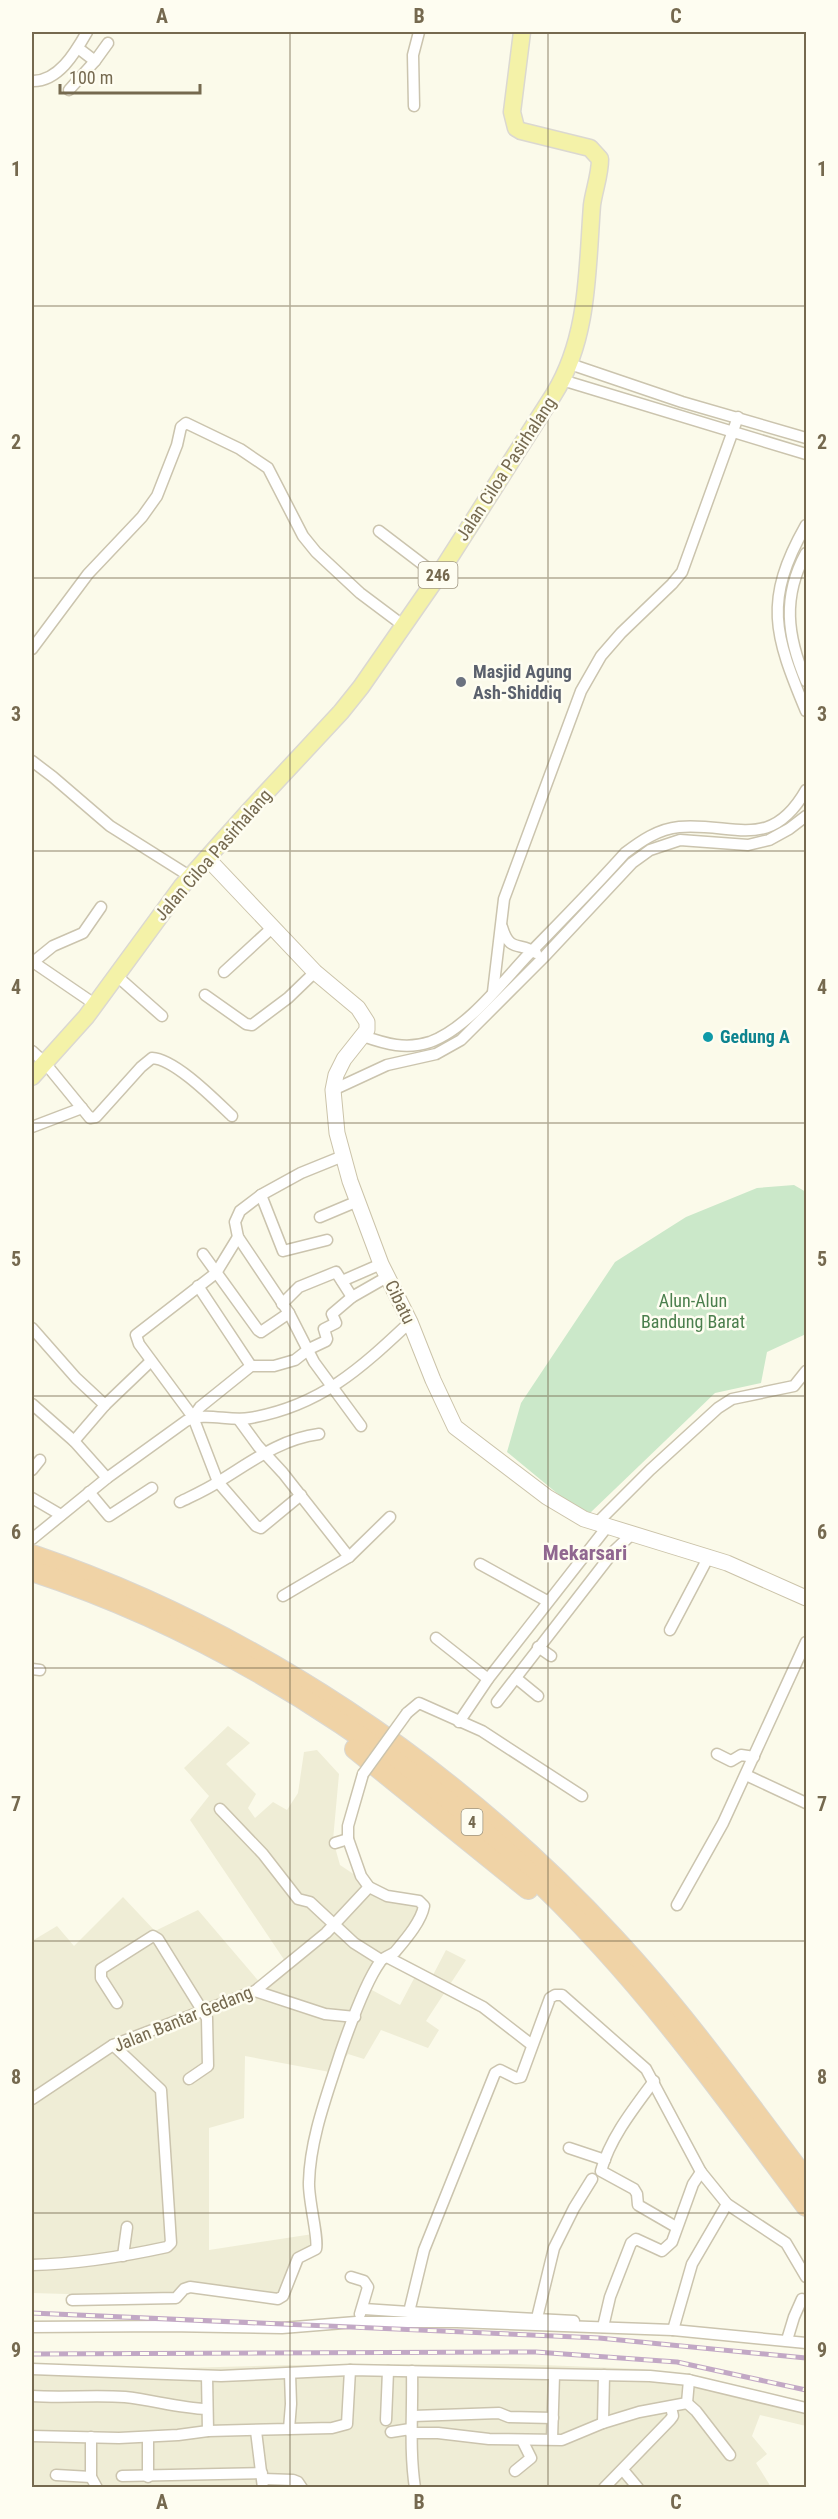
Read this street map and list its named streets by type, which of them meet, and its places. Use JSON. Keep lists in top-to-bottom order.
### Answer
{
  "streets": {
    "highway": ["4"],
    "main road": ["Jalan Ciloa Pasirhalang", "246"],
    "street": ["Cibatu", "Jalan Bantar Gedang"]
  },
  "districts": ["Mekarsari"],
  "parks": ["Alun-Alun Bandung Barat"],
  "places": ["Masjid Agung Ash-Shiddiq", "Gedung A"],
  "scale_bar": "100 m",
  "grid": {
    "columns": ["A", "B", "C"],
    "rows": [
      "1",
      "2",
      "3",
      "4",
      "5",
      "6",
      "7",
      "8",
      "9"
    ]
  }
}
